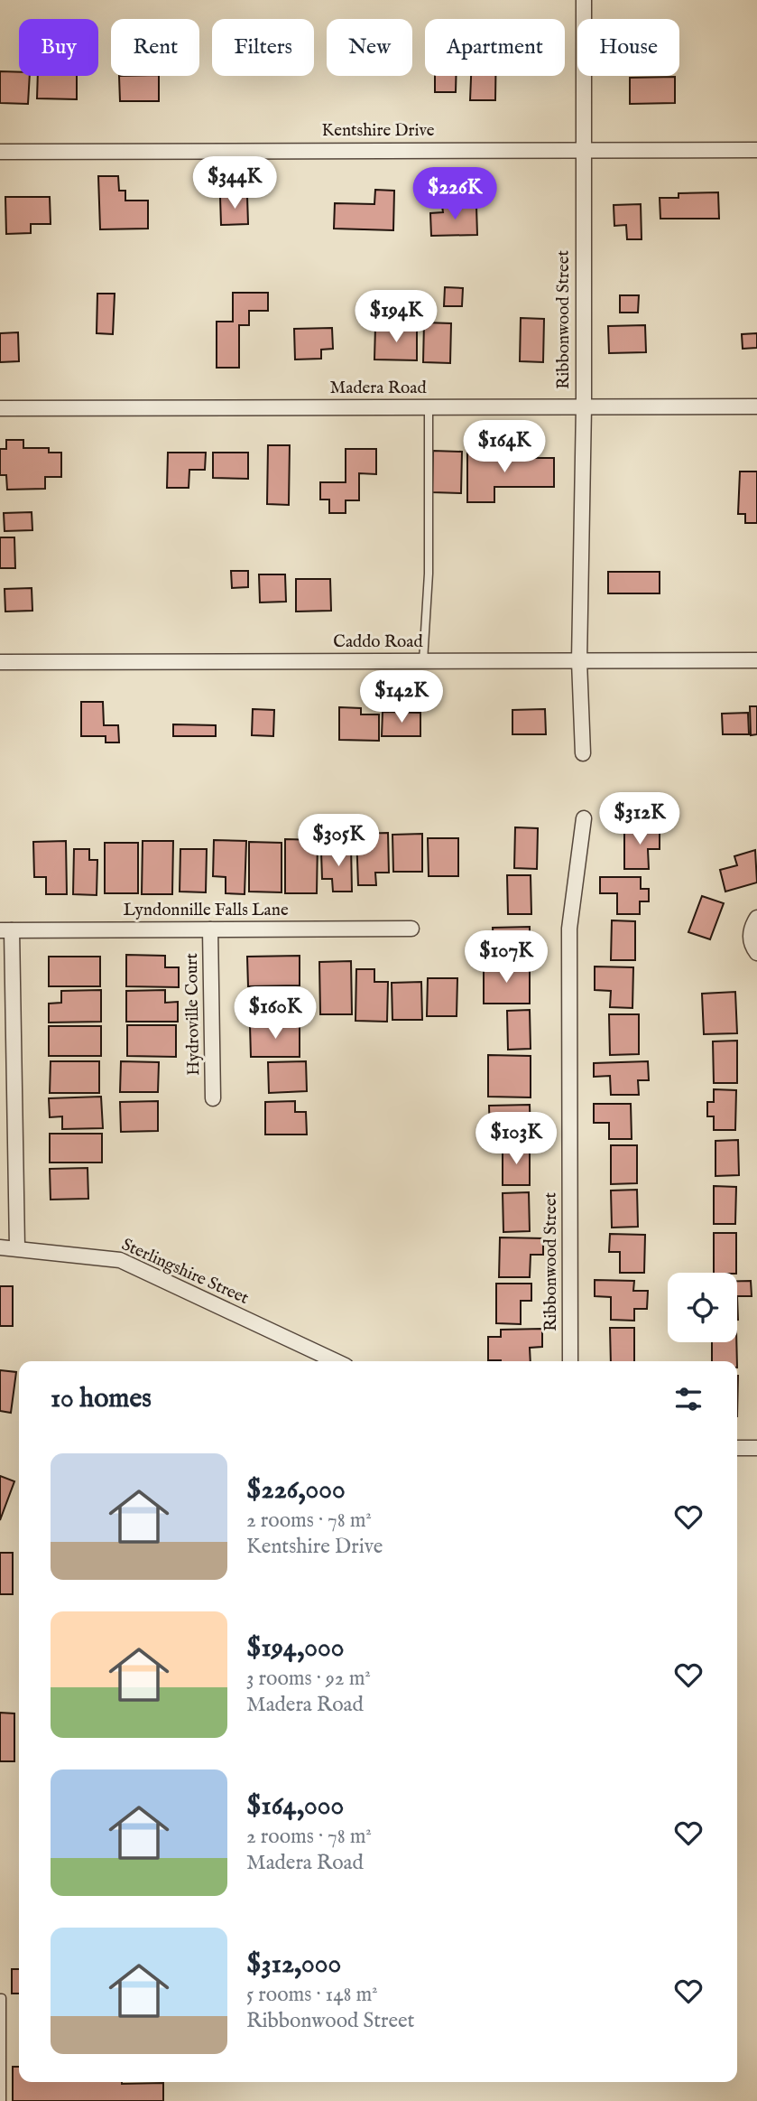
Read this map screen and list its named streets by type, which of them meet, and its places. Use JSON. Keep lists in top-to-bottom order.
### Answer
{
  "streets": {
    "street": [
      "Kentshire Drive",
      "Ribbonwood Street",
      "Madera Road",
      "Caddo Road",
      "Lyndonnille Falls Lane",
      "Hydroville Court",
      "Sterlingshire Street"
    ]
  },
  "crossings": [
    ["Kentshire Drive", "Ribbonwood Street"],
    ["Ribbonwood Street", "Madera Road"],
    ["Ribbonwood Street", "Caddo Road"],
    ["Lyndonnille Falls Lane", "Hydroville Court"]
  ],
  "page": {
    "chip": [
      "Buy",
      "Rent",
      "Filters",
      "New",
      "Apartment",
      "House"
    ],
    "price": [
      "$344K",
      "$226K",
      "$194K",
      "$164K",
      "$142K",
      "$312K",
      "$305K",
      "$107K",
      "$160K",
      "$103K"
    ],
    "heading": "10 homes",
    "list": [
      {
        "name": "$226,000",
        "note": "2 rooms · 78 m² · Kentshire Drive"
      },
      {
        "name": "$194,000",
        "note": "3 rooms · 92 m² · Madera Road"
      },
      {
        "name": "$164,000",
        "note": "2 rooms · 78 m² · Madera Road"
      },
      {
        "name": "$312,000",
        "note": "5 rooms · 148 m² · Ribbonwood Street"
      }
    ]
  }
}
